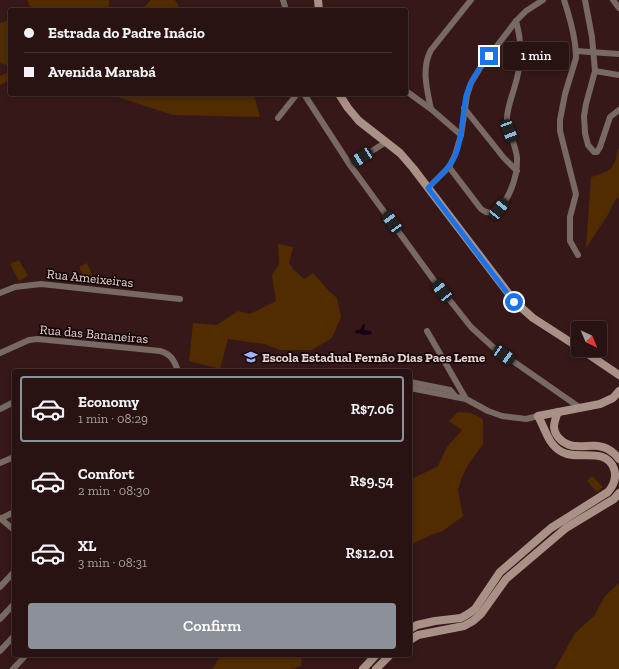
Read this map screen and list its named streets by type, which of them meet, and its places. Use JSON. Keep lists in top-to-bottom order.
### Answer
{
  "streets": {
    "street": ["Rua Ameixeiras", "Rua das Bananeiras"]
  },
  "places": {
    "school or university": ["Escola Estadual Fernão Dias Paes Leme"]
  },
  "north": "bottom right",
  "page": {
    "banner": ["Estrada do Padre Inácio", "Avenida Marabá"],
    "bubble": "1 min",
    "list": [
      {
        "name": "Economy",
        "note": "1 min · 08:29",
        "value": "R$7.06"
      },
      {
        "name": "Comfort",
        "note": "2 min · 08:30",
        "value": "R$9.54"
      },
      {
        "name": "XL",
        "note": "3 min · 08:31",
        "value": "R$12.01"
      }
    ],
    "buttons": "Confirm"
  }
}
